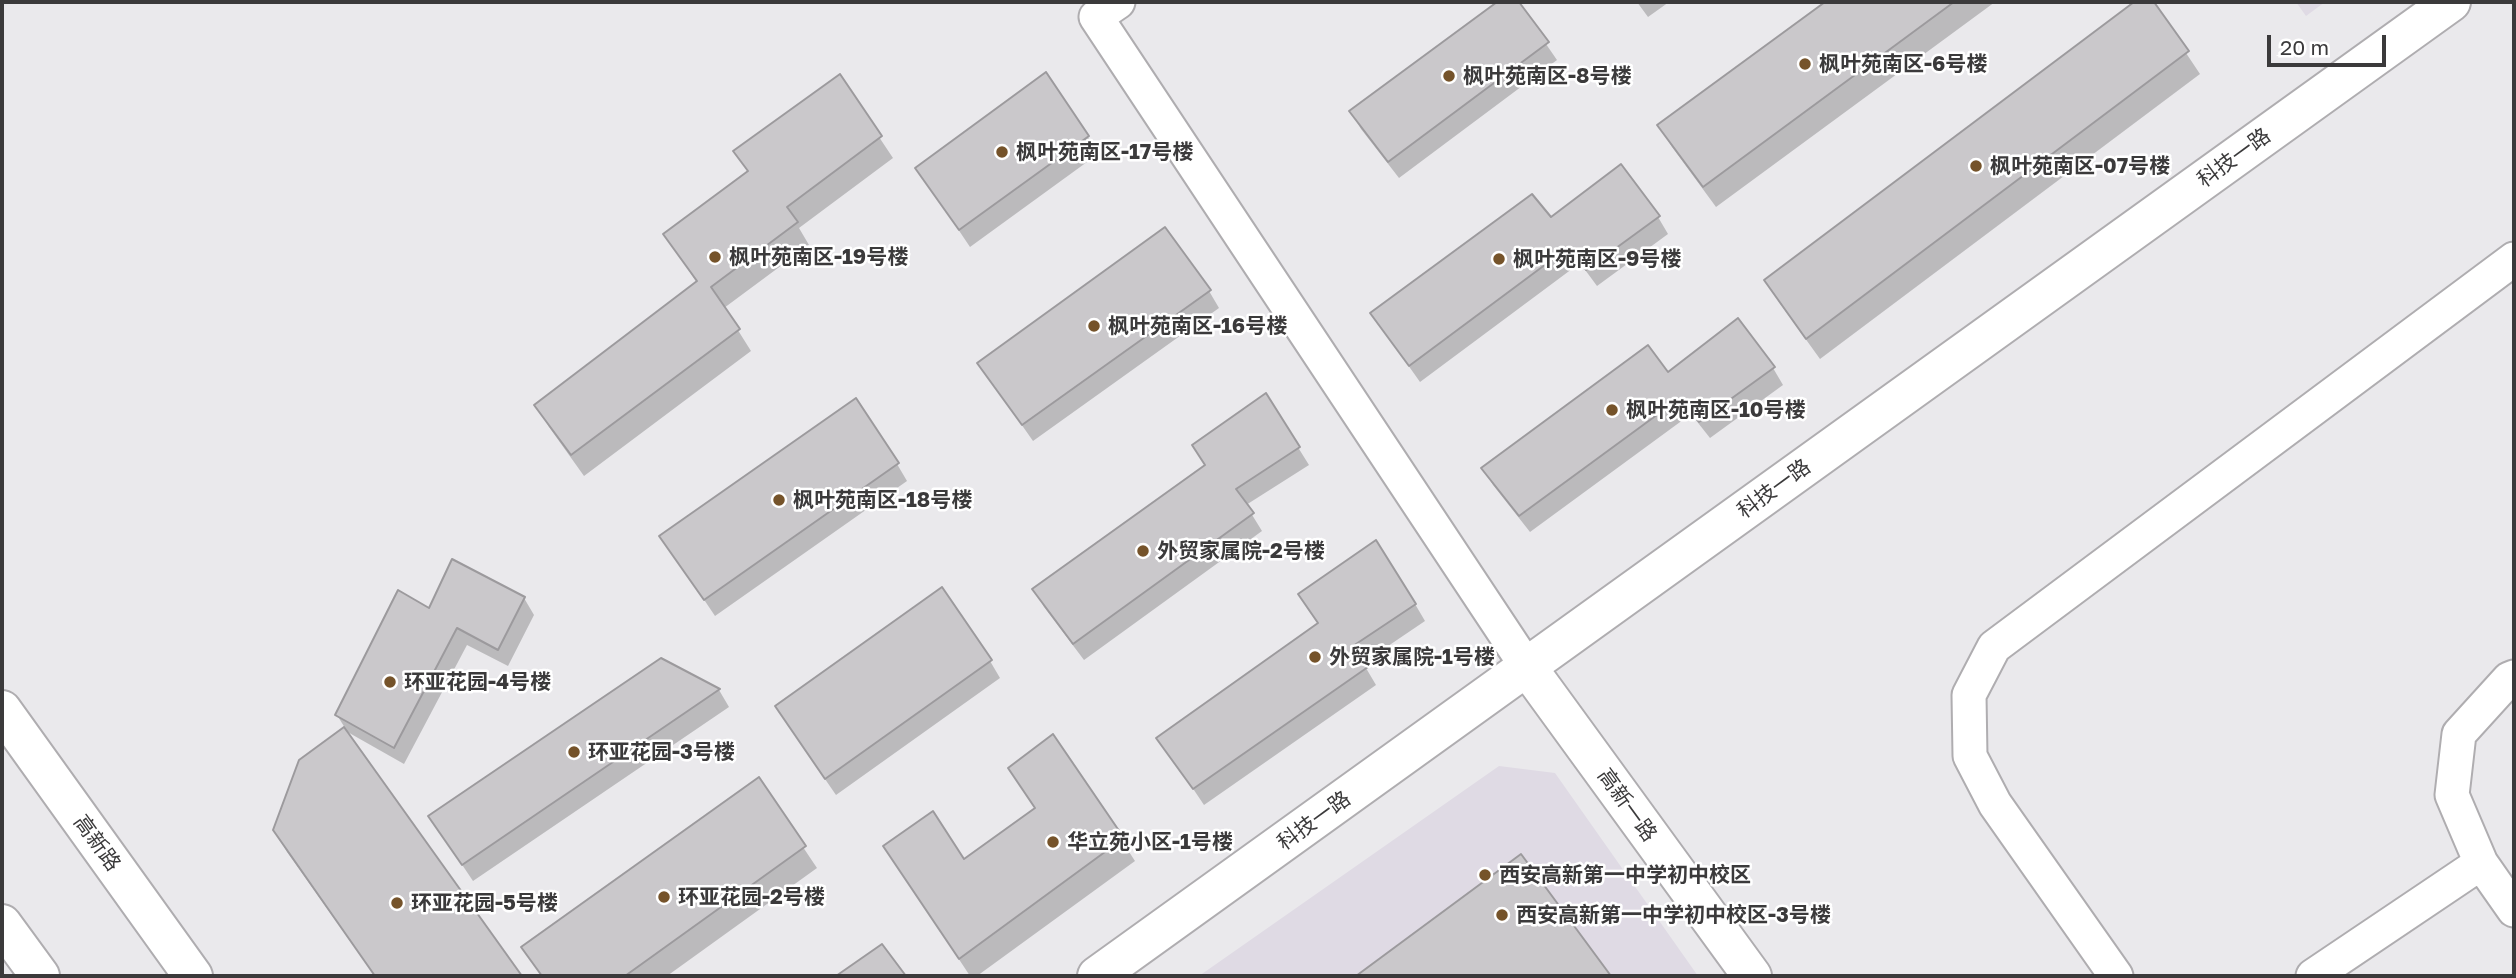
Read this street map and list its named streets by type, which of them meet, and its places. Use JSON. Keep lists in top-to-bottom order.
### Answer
{
  "streets": {
    "street": ["科技一路", "高新一路", "高新路"]
  },
  "crossings": [
    ["科技一路", "高新一路"]
  ],
  "places": [
    "枫叶苑南区-6号楼",
    "枫叶苑南区-8号楼",
    "枫叶苑南区-17号楼",
    "枫叶苑南区-07号楼",
    "枫叶苑南区-19号楼",
    "枫叶苑南区-9号楼",
    "枫叶苑南区-16号楼",
    "枫叶苑南区-10号楼",
    "枫叶苑南区-18号楼",
    "外贸家属院-2号楼",
    "外贸家属院-1号楼",
    "环亚花园-4号楼",
    "环亚花园-3号楼",
    "华立苑小区-1号楼",
    "西安高新第一中学初中校区",
    "环亚花园-2号楼",
    "环亚花园-5号楼",
    "西安高新第一中学初中校区-3号楼"
  ],
  "scale_bar": "20 m"
}
